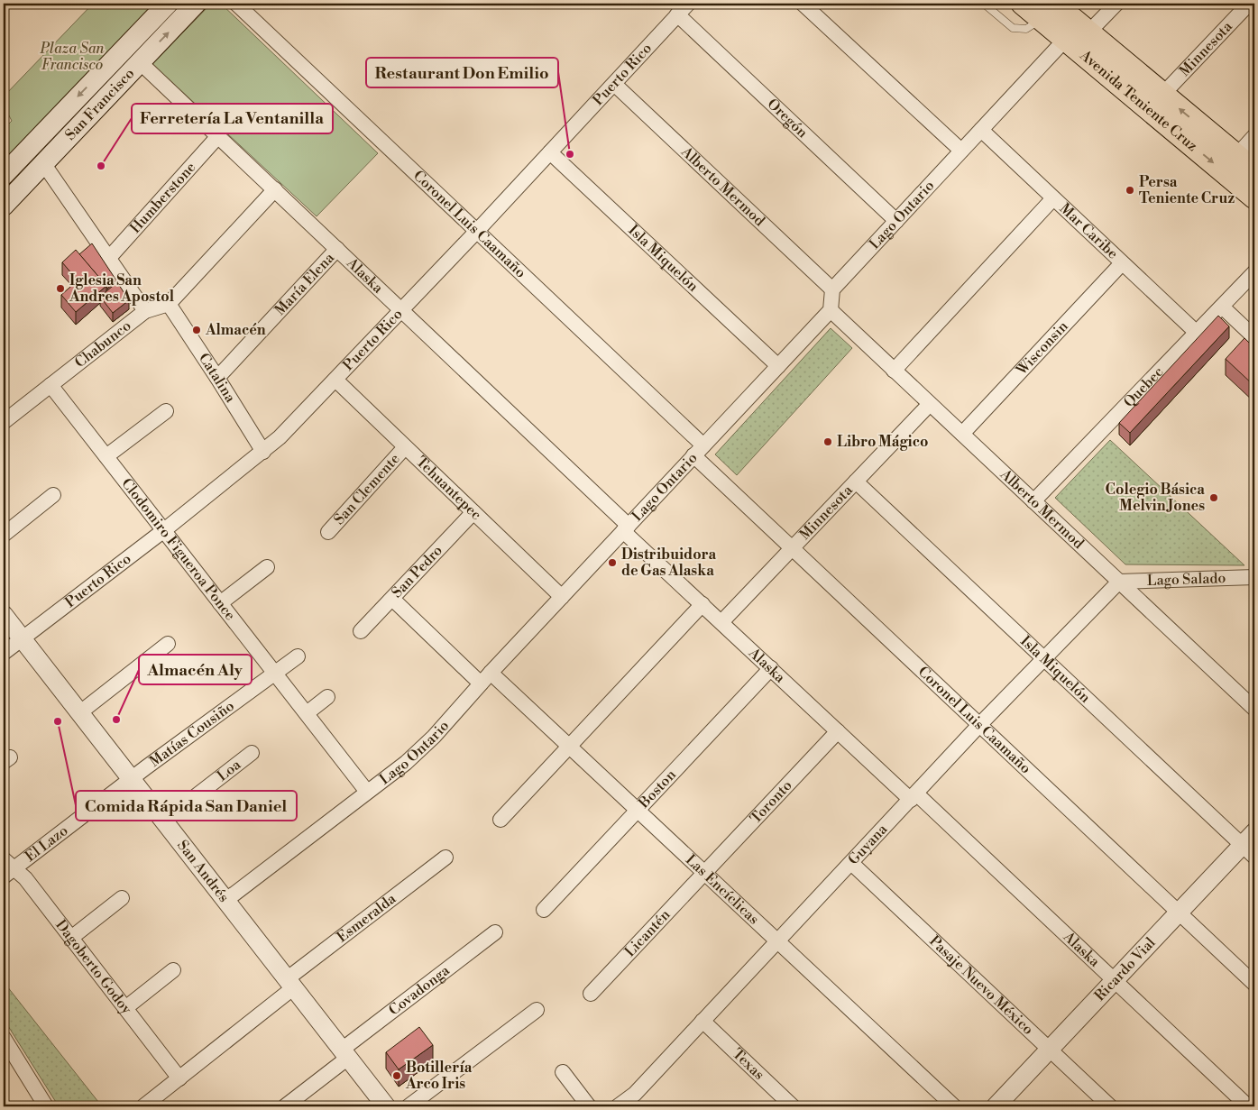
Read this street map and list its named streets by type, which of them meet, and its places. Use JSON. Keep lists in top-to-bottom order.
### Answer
{
  "streets": {
    "main road": ["Avenida Teniente Cruz", "San Francisco"],
    "street": [
      "Minnesota",
      "Puerto Rico",
      "Oregón",
      "Alberto Mermod",
      "Humberstone",
      "Lago Ontario",
      "Coronel Luis Caamaño",
      "Mar Caribe",
      "Isla Miquelón",
      "Alaska",
      "María Elena",
      "Chabunco",
      "Wisconsin",
      "Catalina",
      "Quebec",
      "Tehuantepec",
      "San Clemente",
      "Clodomiro Figueroa Ponce",
      "San Pedro",
      "Lago Salado",
      "Matías Cousiño",
      "Loa",
      "Boston",
      "Toronto",
      "El Lazo",
      "Guyana",
      "San Andrés",
      "Las Encíclicas",
      "Esmeralda",
      "Licantén",
      "Dagoberto Godoy",
      "Ricardo Vial",
      "Pasaje Nuevo México",
      "Covadonga",
      "Texas"
    ]
  },
  "crossings": [
    ["Minnesota", "Avenida Teniente Cruz"],
    ["Minnesota", "Alberto Mermod"],
    ["Minnesota", "Coronel Luis Caamaño"],
    ["Minnesota", "Isla Miquelón"],
    ["Minnesota", "Alaska"],
    ["Puerto Rico", "Oregón"],
    ["Puerto Rico", "Alberto Mermod"],
    ["Puerto Rico", "Coronel Luis Caamaño"],
    ["Puerto Rico", "Isla Miquelón"],
    ["Puerto Rico", "Alaska"],
    ["Puerto Rico", "Catalina"],
    ["Puerto Rico", "Tehuantepec"],
    ["Puerto Rico", "Clodomiro Figueroa Ponce"],
    ["Puerto Rico", "San Andrés"],
    ["Avenida Teniente Cruz", "Lago Ontario"],
    ["San Francisco", "Alaska"],
    ["Oregón", "Lago Ontario"],
    ["Alberto Mermod", "Lago Ontario"],
    ["Alberto Mermod", "Wisconsin"],
    ["Alberto Mermod", "Quebec"],
    ["Alberto Mermod", "Lago Salado"],
    ["Alberto Mermod", "Guyana"],
    ["Humberstone", "Alaska"],
    ["Lago Ontario", "Coronel Luis Caamaño"],
    ["Lago Ontario", "Mar Caribe"],
    ["Lago Ontario", "Isla Miquelón"],
    ["Lago Ontario", "Alaska"],
    ["Lago Ontario", "Tehuantepec"],
    ["Lago Ontario", "Clodomiro Figueroa Ponce"],
    ["Lago Ontario", "San Andrés"],
    ["Lago Ontario", "Las Encíclicas"],
    ["Coronel Luis Caamaño", "Guyana"],
    ["Coronel Luis Caamaño", "Ricardo Vial"],
    ["Mar Caribe", "Wisconsin"],
    ["Mar Caribe", "Quebec"],
    ["Isla Miquelón", "Guyana"],
    ["Isla Miquelón", "Ricardo Vial"],
    ["Alaska", "María Elena"],
    ["Alaska", "Boston"],
    ["Alaska", "Toronto"],
    ["Alaska", "Guyana"],
    ["Alaska", "Ricardo Vial"],
    ["María Elena", "Catalina"],
    ["Chabunco", "Catalina"],
    ["Chabunco", "Clodomiro Figueroa Ponce"],
    ["Tehuantepec", "San Clemente"],
    ["Tehuantepec", "San Pedro"],
    ["Clodomiro Figueroa Ponce", "Matías Cousiño"],
    ["San Pedro", "Las Encíclicas"],
    ["Lago Salado", "Guyana"],
    ["Matías Cousiño", "El Lazo"],
    ["Matías Cousiño", "San Andrés"],
    ["Loa", "San Andrés"],
    ["Boston", "Las Encíclicas"],
    ["Toronto", "Las Encíclicas"],
    ["Toronto", "Licantén"],
    ["El Lazo", "San Andrés"],
    ["El Lazo", "Dagoberto Godoy"],
    ["Guyana", "Las Encíclicas"],
    ["Guyana", "Pasaje Nuevo México"],
    ["Guyana", "Texas"],
    ["San Andrés", "Esmeralda"],
    ["San Andrés", "Covadonga"],
    ["Las Encíclicas", "Licantén"],
    ["Esmeralda", "Dagoberto Godoy"],
    ["Ricardo Vial", "Pasaje Nuevo México"]
  ],
  "parks": ["Plaza San Francisco"],
  "places": [
    "Restaurant Don Emilio",
    "Ferretería La Ventanilla",
    "Persa Teniente Cruz",
    "Iglesia San Andres Apostol",
    "Almacén",
    "Libro Mágico",
    "Colegio Básica Melvin Jones",
    "Distribuidora de Gas Alaska",
    "Almacén Aly",
    "Comida Rápida San Daniel",
    "Botillería Arco Iris"
  ]
}
